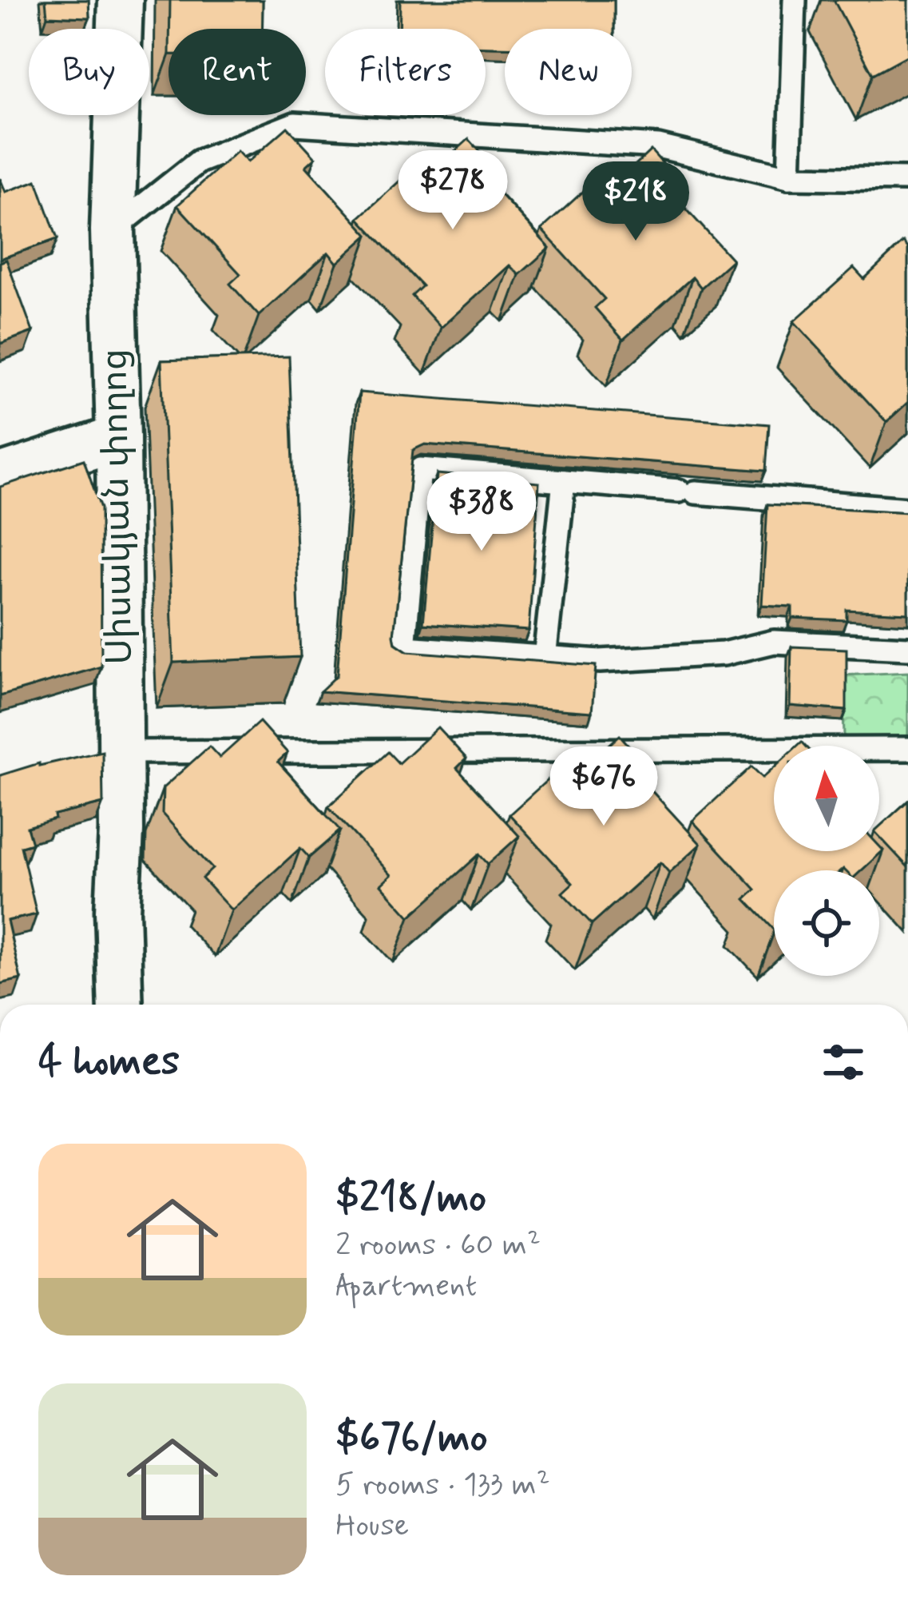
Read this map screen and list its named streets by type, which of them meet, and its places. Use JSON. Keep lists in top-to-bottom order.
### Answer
{
  "streets": {
    "street": ["Սիսակյան փողոց"]
  },
  "north": "top",
  "page": {
    "chip": [
      "Buy",
      "Rent",
      "Filters",
      "New"
    ],
    "price": [
      "$278",
      "$218",
      "$388",
      "$676"
    ],
    "heading": "4 homes",
    "list": [
      {
        "name": "$218/mo",
        "note": "2 rooms · 60 m² · Apartment"
      },
      {
        "name": "$676/mo",
        "note": "5 rooms · 133 m² · House"
      }
    ]
  }
}
